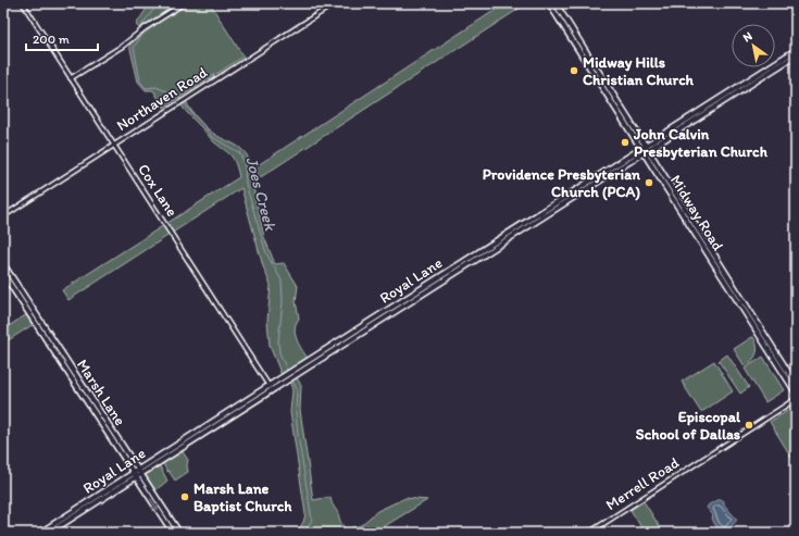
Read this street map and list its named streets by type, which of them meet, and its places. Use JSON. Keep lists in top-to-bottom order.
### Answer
{
  "streets": {
    "main road": ["Midway Road", "Royal Lane", "Marsh Lane"],
    "street": ["Northaven Road", "Cox Lane", "Merrell Road"]
  },
  "crossings": [
    ["Northaven Road", "Cox Lane"],
    ["Cox Lane", "Royal Lane"],
    ["Midway Road", "Royal Lane"],
    ["Royal Lane", "Marsh Lane"]
  ],
  "water": ["Joes Creek"],
  "places": [
    "Midway Hills Christian Church",
    "John Calvin Presbyterian Church",
    "Providence Presbyterian Church (PCA)",
    "Episcopal School of Dallas",
    "Marsh Lane Baptist Church"
  ],
  "scale_bar": "200 m",
  "north": "top left"
}
